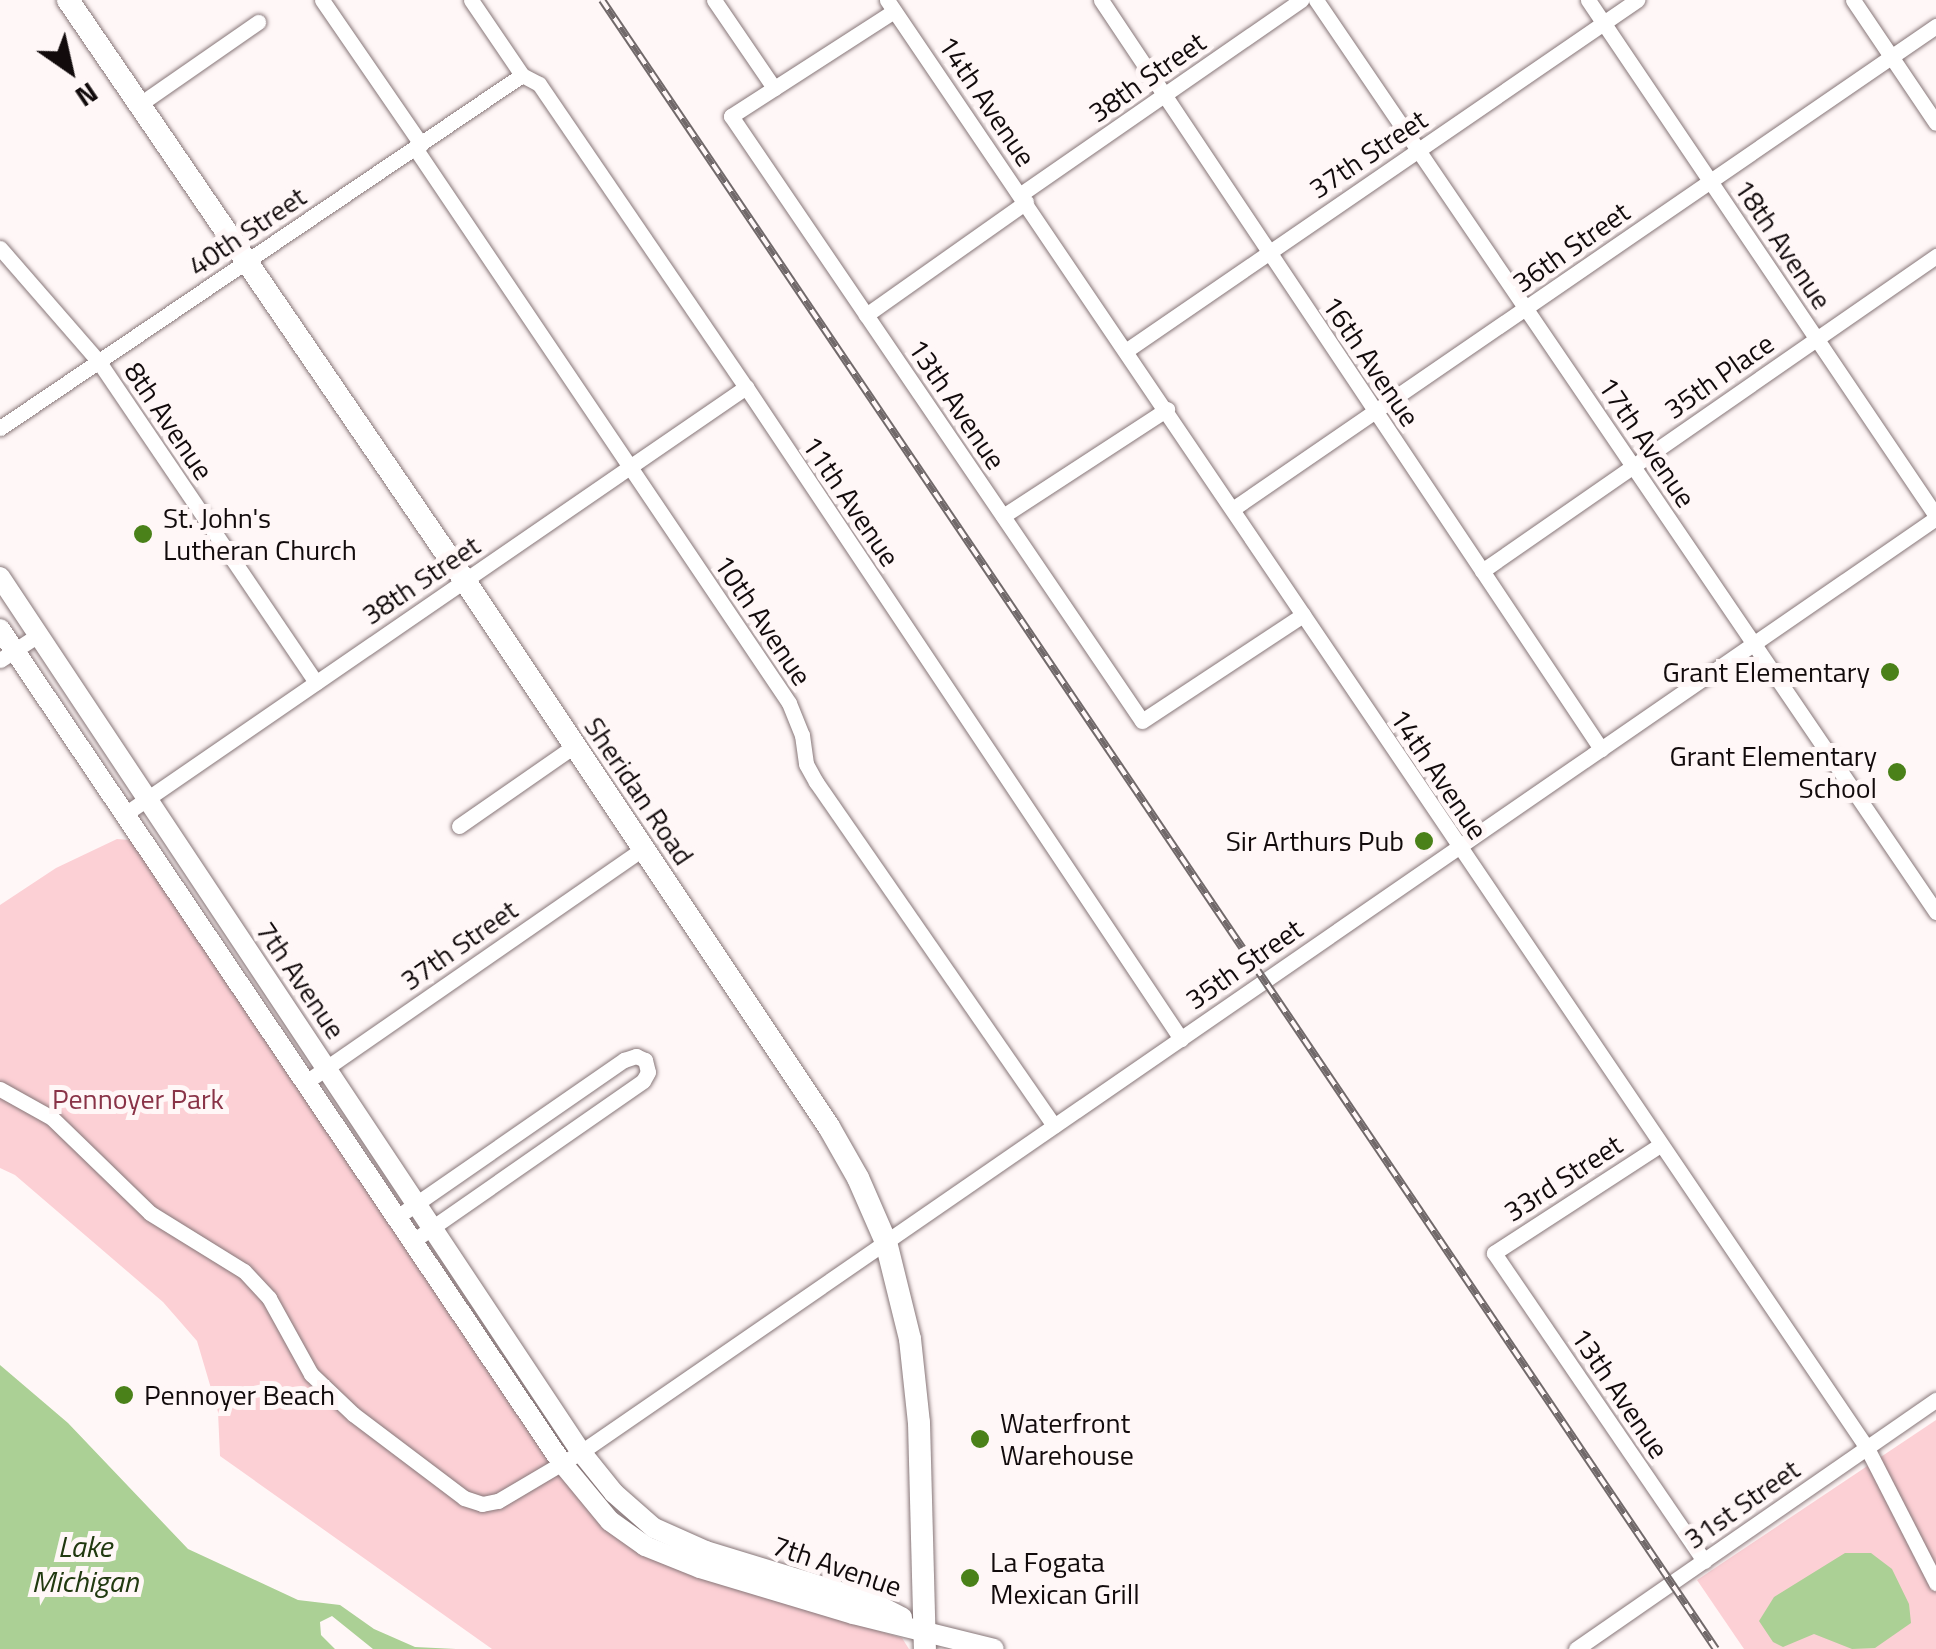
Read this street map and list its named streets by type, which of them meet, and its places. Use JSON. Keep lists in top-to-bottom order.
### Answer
{
  "streets": {
    "main road": ["Sheridan Road"],
    "street": [
      "38th Street",
      "14th Avenue",
      "37th Street",
      "40th Street",
      "18th Avenue",
      "36th Street",
      "16th Avenue",
      "35th Place",
      "13th Avenue",
      "8th Avenue",
      "17th Avenue",
      "11th Avenue",
      "10th Avenue",
      "35th Street",
      "7th Avenue",
      "33rd Street",
      "31st Street"
    ]
  },
  "crossings": [
    ["38th Street", "14th Avenue"],
    ["38th Street", "16th Avenue"],
    ["38th Street", "13th Avenue"],
    ["38th Street", "8th Avenue"],
    ["38th Street", "11th Avenue"],
    ["38th Street", "10th Avenue"],
    ["38th Street", "Sheridan Road"],
    ["38th Street", "7th Avenue"],
    ["14th Avenue", "37th Street"],
    ["14th Avenue", "36th Street"],
    ["14th Avenue", "13th Avenue"],
    ["14th Avenue", "35th Street"],
    ["14th Avenue", "33rd Street"],
    ["14th Avenue", "31st Street"],
    ["37th Street", "18th Avenue"],
    ["37th Street", "16th Avenue"],
    ["37th Street", "17th Avenue"],
    ["37th Street", "Sheridan Road"],
    ["37th Street", "7th Avenue"],
    ["40th Street", "8th Avenue"],
    ["40th Street", "11th Avenue"],
    ["40th Street", "10th Avenue"],
    ["40th Street", "Sheridan Road"],
    ["18th Avenue", "36th Street"],
    ["18th Avenue", "35th Place"],
    ["18th Avenue", "35th Street"],
    ["36th Street", "16th Avenue"],
    ["36th Street", "17th Avenue"],
    ["16th Avenue", "35th Place"],
    ["16th Avenue", "35th Street"],
    ["35th Place", "17th Avenue"],
    ["13th Avenue", "33rd Street"],
    ["13th Avenue", "31st Street"],
    ["17th Avenue", "35th Street"],
    ["11th Avenue", "35th Street"],
    ["10th Avenue", "35th Street"],
    ["Sheridan Road", "35th Street"],
    ["Sheridan Road", "7th Avenue"],
    ["35th Street", "7th Avenue"]
  ],
  "water": ["Lake Michigan"],
  "parks": ["Pennoyer Park"],
  "places": [
    "St. John's Lutheran Church",
    "Grant Elementary",
    "Grant Elementary School",
    "Sir Arthurs Pub",
    "Pennoyer Beach",
    "Waterfront Warehouse",
    "La Fogata Mexican Grill"
  ],
  "north": "bottom right"
}
